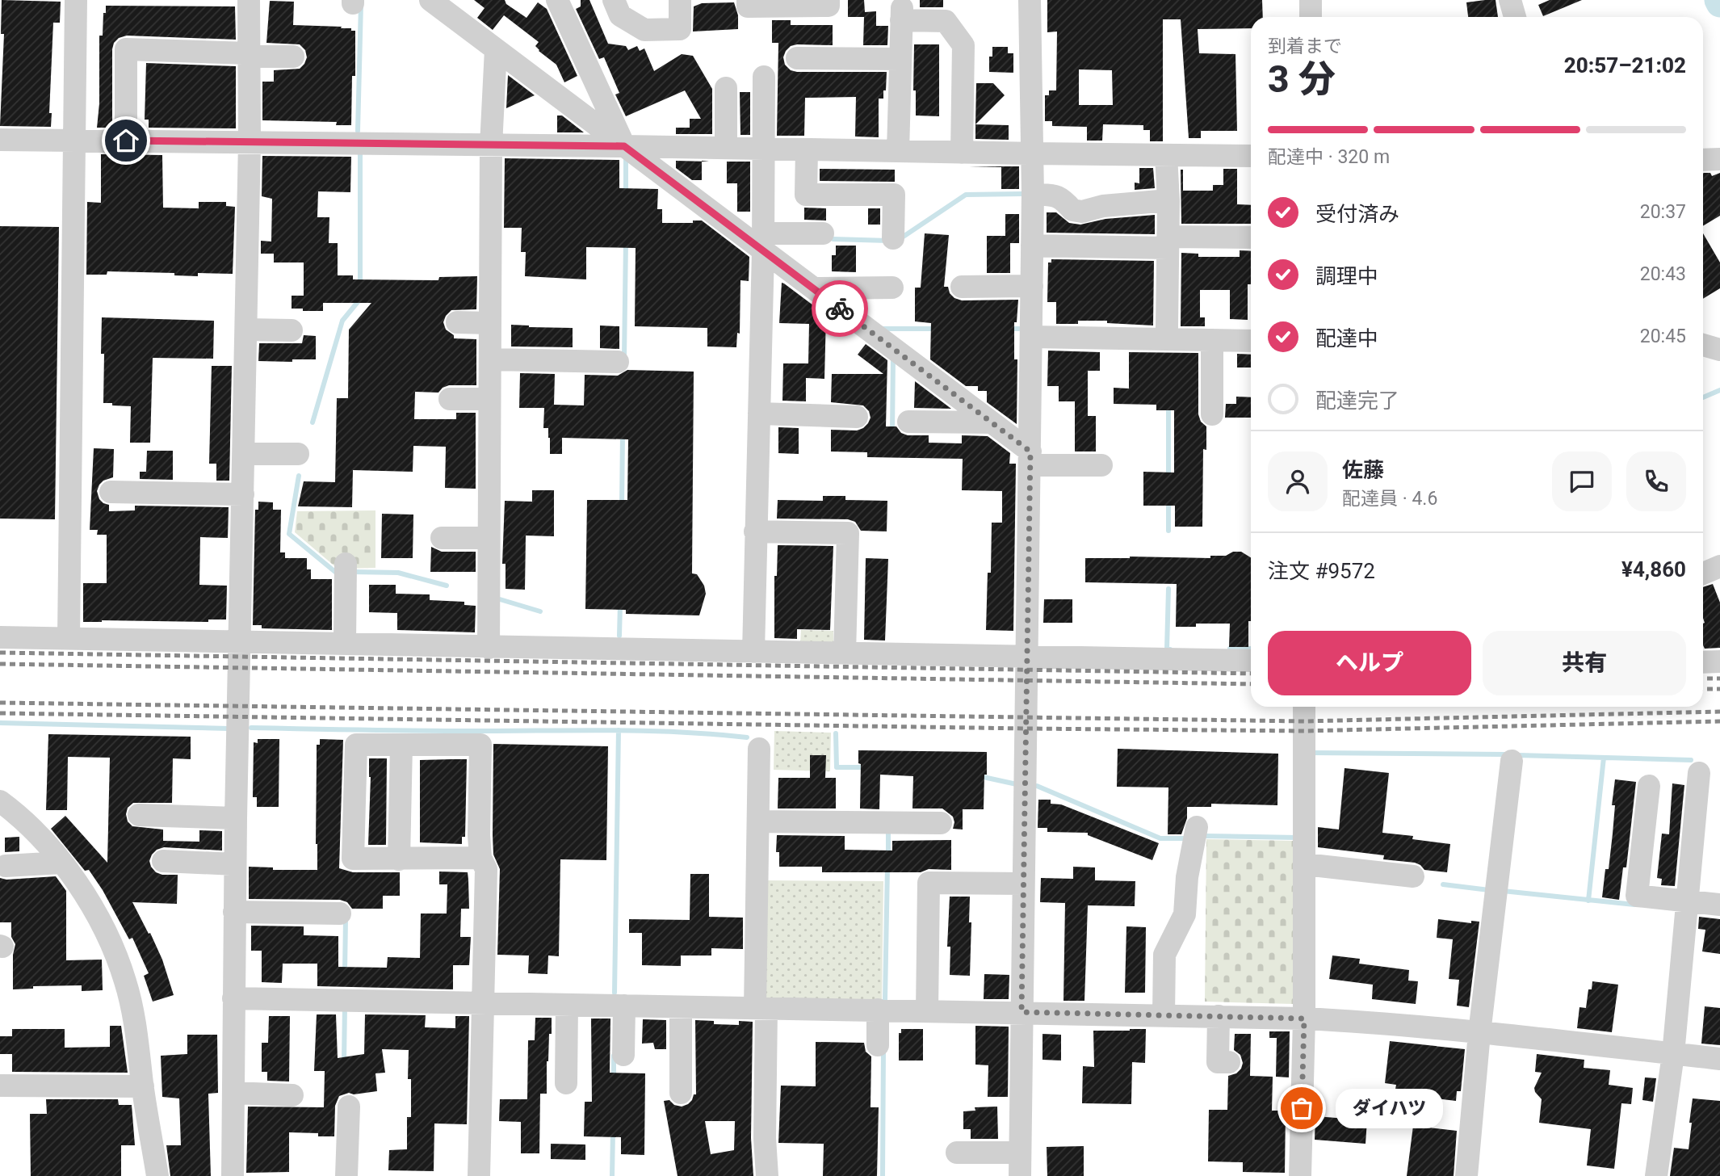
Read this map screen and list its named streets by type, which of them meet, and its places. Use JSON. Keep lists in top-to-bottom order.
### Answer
{
  "places": ["ダイハツ"],
  "page": {
    "heading": ["3 分", "到着まで", "20:57–21:02"],
    "panel": [
      "佐藤",
      "配達員 · 4.6",
      "注文 #9572",
      "¥4,860"
    ],
    "bar": "配達中 · 320 m",
    "list": [
      ["受付済み", "20:37"],
      ["調理中", "20:43"],
      ["配達中", "20:45"],
      "配達完了"
    ],
    "buttons": ["ヘルプ", "共有"],
    "bubble": "ダイハツ"
  }
}
